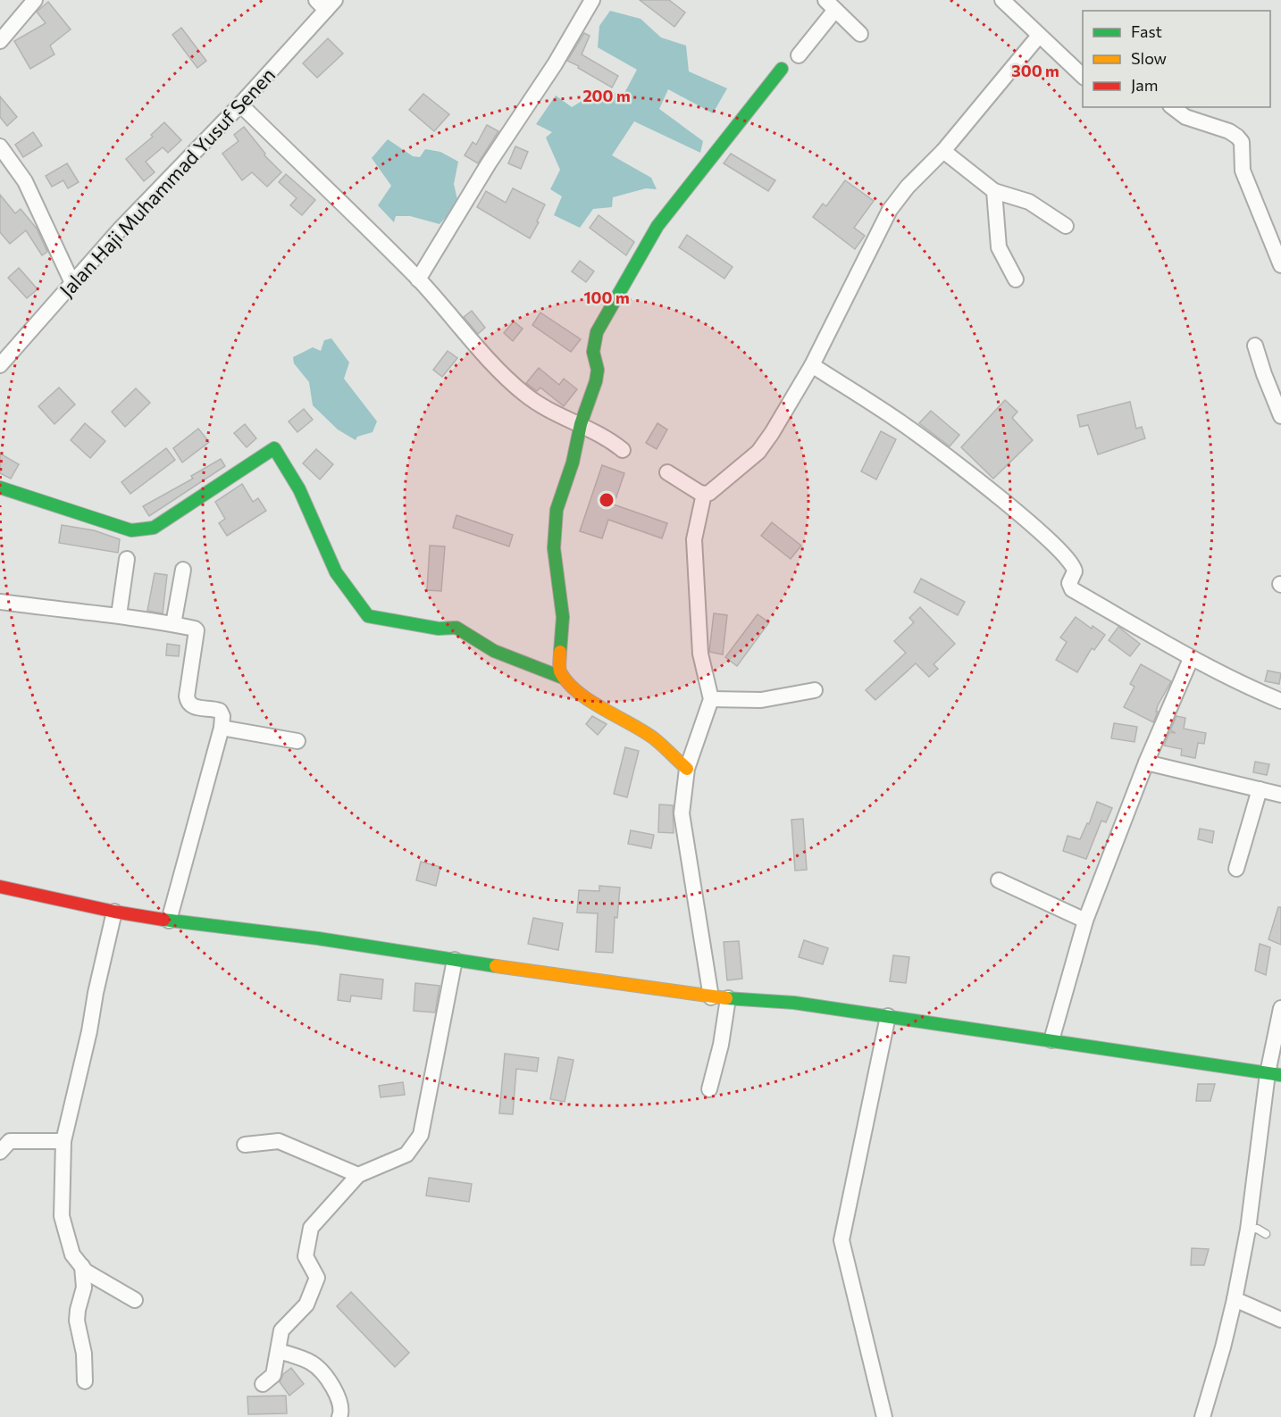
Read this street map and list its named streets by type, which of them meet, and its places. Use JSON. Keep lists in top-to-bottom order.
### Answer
{
  "streets": {
    "street": ["Jalan Haji Muhammad Yusuf Senen"]
  },
  "legend": ["Fast", "Slow", "Jam"],
  "rings": ["300 m", "200 m", "100 m"]
}
